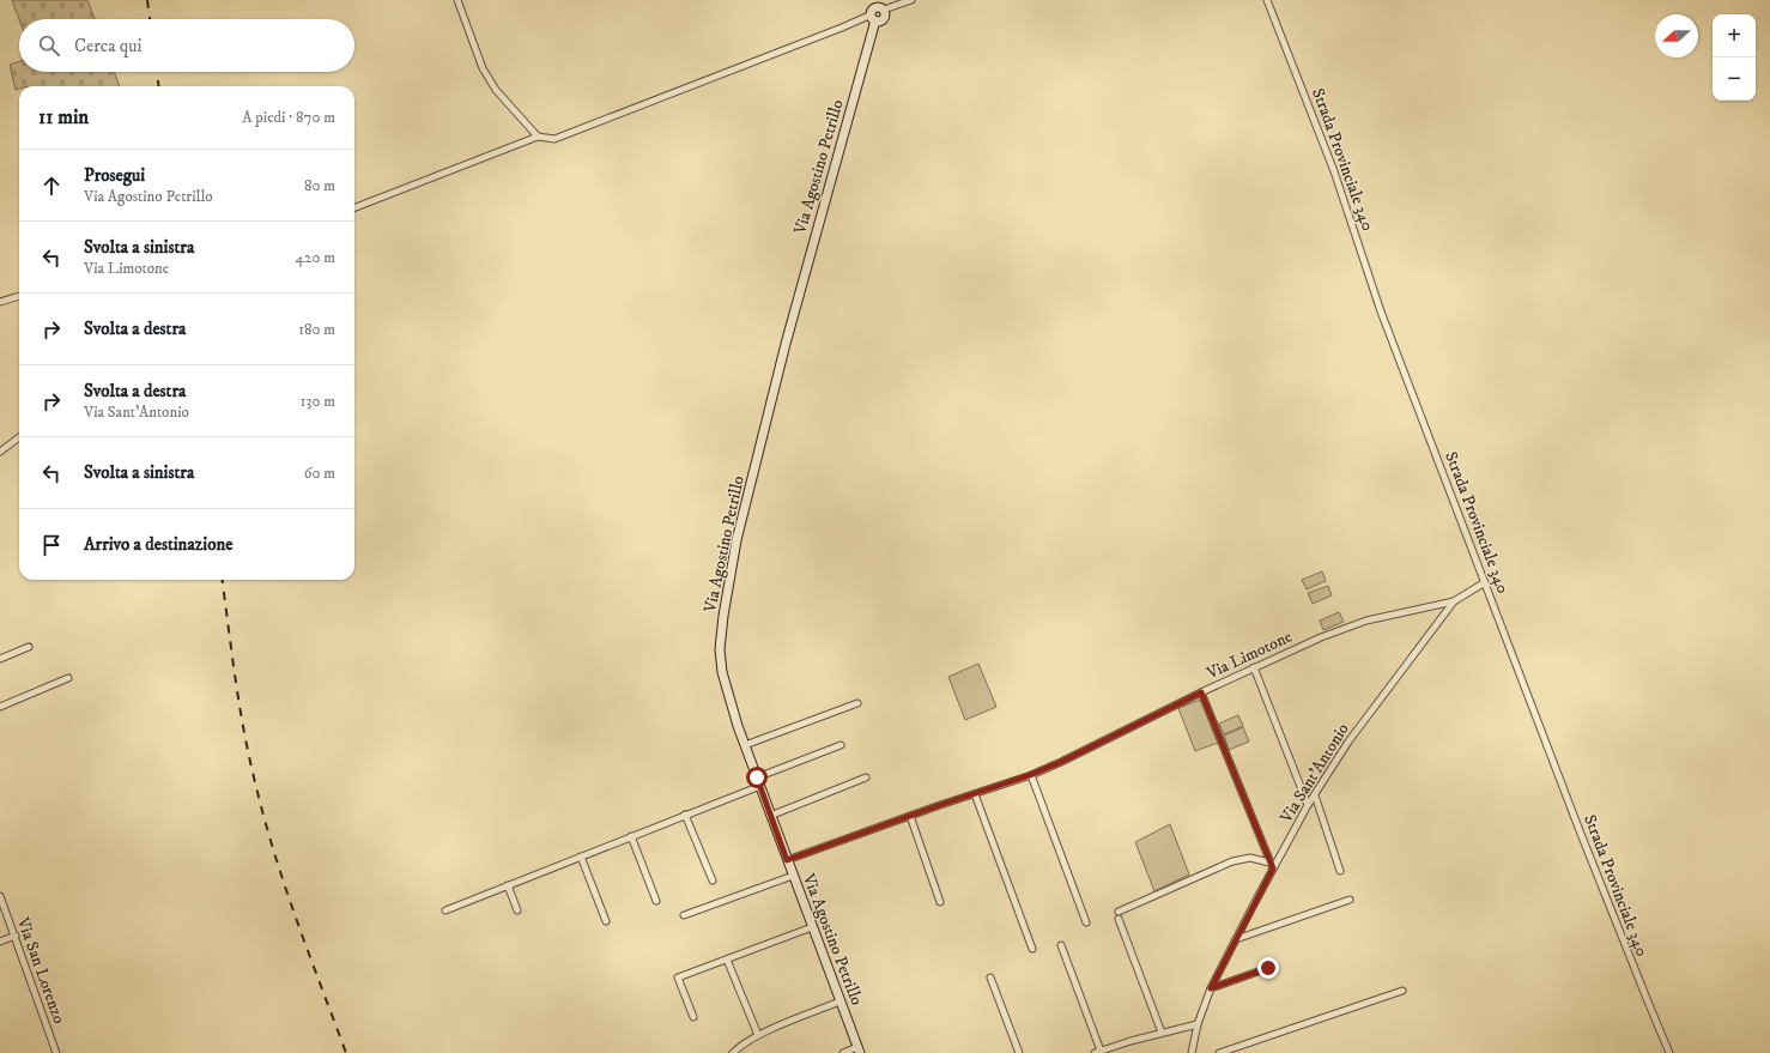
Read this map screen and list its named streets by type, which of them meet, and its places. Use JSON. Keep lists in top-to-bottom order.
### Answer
{
  "streets": {
    "street": [
      "Strada Provinciale 340",
      "Via Agostino Petrillo",
      "Via Limotone",
      "Via Sant'Antonio",
      "Via San Lorenzo"
    ]
  },
  "crossings": [
    ["Strada Provinciale 340", "Via Limotone"],
    ["Via Agostino Petrillo", "Via Limotone"],
    ["Via Limotone", "Via Sant'Antonio"]
  ],
  "north": "left",
  "page": {
    "map_buttons": ["+", "−"],
    "search": "Cerca qui",
    "heading": ["11 min", "A piedi · 870 m"],
    "list": [
      ["Prosegui", "Via Agostino Petrillo", "80 m"],
      ["Svolta a sinistra", "Via Limotone", "420 m"],
      ["Svolta a destra", "180 m"],
      ["Svolta a destra", "Via Sant'Antonio", "130 m"],
      ["Svolta a sinistra", "60 m"],
      "Arrivo a destinazione"
    ]
  }
}
